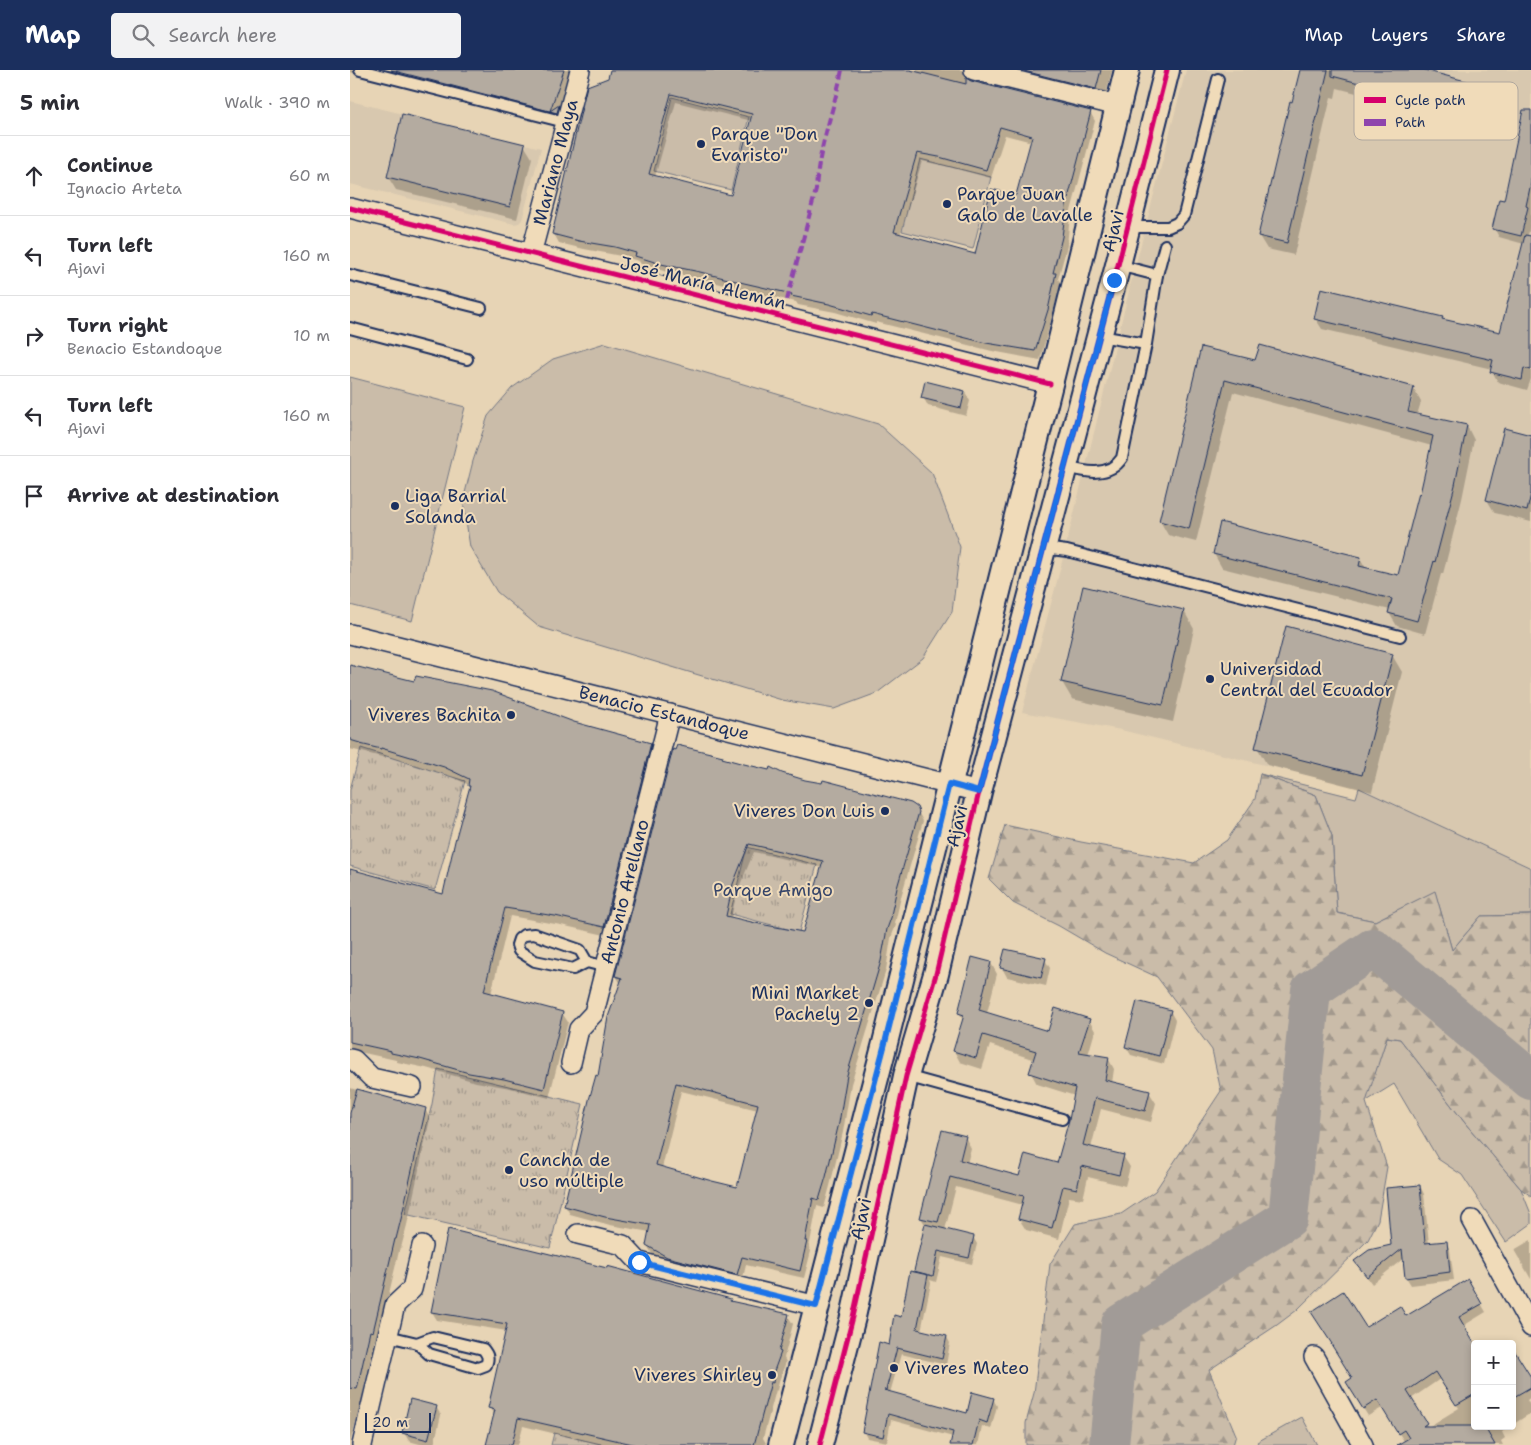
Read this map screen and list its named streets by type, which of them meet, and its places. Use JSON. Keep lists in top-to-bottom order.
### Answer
{
  "streets": {
    "street": [
      "Mariano Maya",
      "Ajavi",
      "José María Alemán",
      "Benacio Estandoque",
      "Antonio Arellano"
    ]
  },
  "crossings": [
    ["Mariano Maya", "José María Alemán"],
    ["Ajavi", "José María Alemán"],
    ["Ajavi", "Benacio Estandoque"],
    ["Benacio Estandoque", "Antonio Arellano"]
  ],
  "parks": ["Parque Amigo"],
  "places": [
    "Parque \"Don Evaristo\"",
    "Parque Juan Galo de Lavalle",
    "Liga Barrial Solanda",
    "Universidad Central del Ecuador",
    "Viveres Bachita",
    "Viveres Don Luis",
    "Mini Market Pachely 2",
    "Cancha de uso múltiple",
    "Viveres Mateo",
    "Viveres Shirley"
  ],
  "legend": ["Cycle path", "Path"],
  "scale_bar": "20 m",
  "page": {
    "header": "Map",
    "search": "Search here",
    "nav": ["Map", "Layers", "Share"],
    "heading": ["5 min", "Walk · 390 m"],
    "list": [
      ["Continue", "Ignacio Arteta", "60 m"],
      ["Turn left", "Ajavi", "160 m"],
      ["Turn right", "Benacio Estandoque", "10 m"],
      ["Turn left", "Ajavi", "160 m"],
      "Arrive at destination"
    ],
    "map_buttons": ["+", "−"],
    "scale": "20 m"
  }
}
